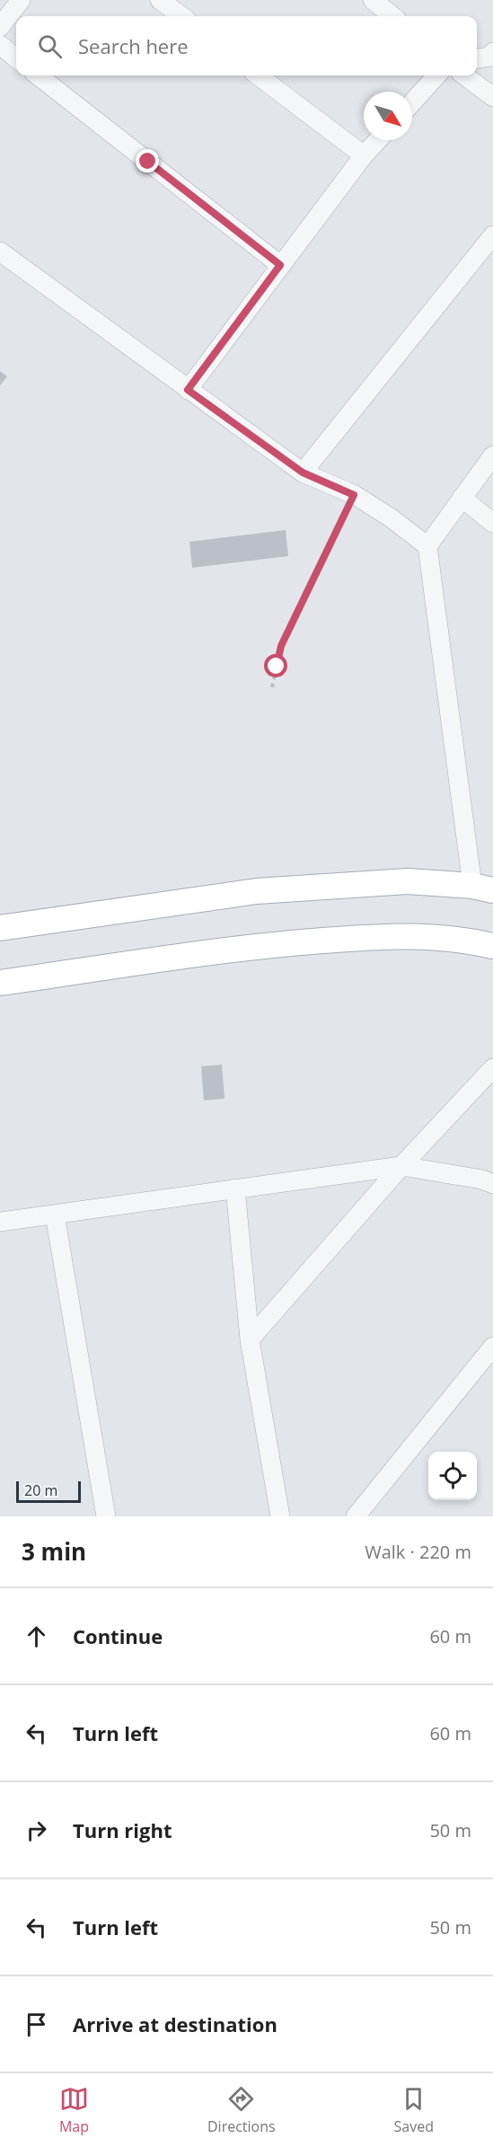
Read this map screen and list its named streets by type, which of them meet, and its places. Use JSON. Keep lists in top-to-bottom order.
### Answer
{
  "scale_bar": "20 m",
  "north": "bottom right",
  "page": {
    "search": "Search here",
    "scale": "20 m",
    "heading": ["3 min", "Walk · 220 m"],
    "list": [
      ["Continue", "60 m"],
      ["Turn left", "60 m"],
      ["Turn right", "50 m"],
      ["Turn left", "50 m"],
      "Arrive at destination"
    ],
    "nav": ["Map", "Directions", "Saved"]
  }
}
